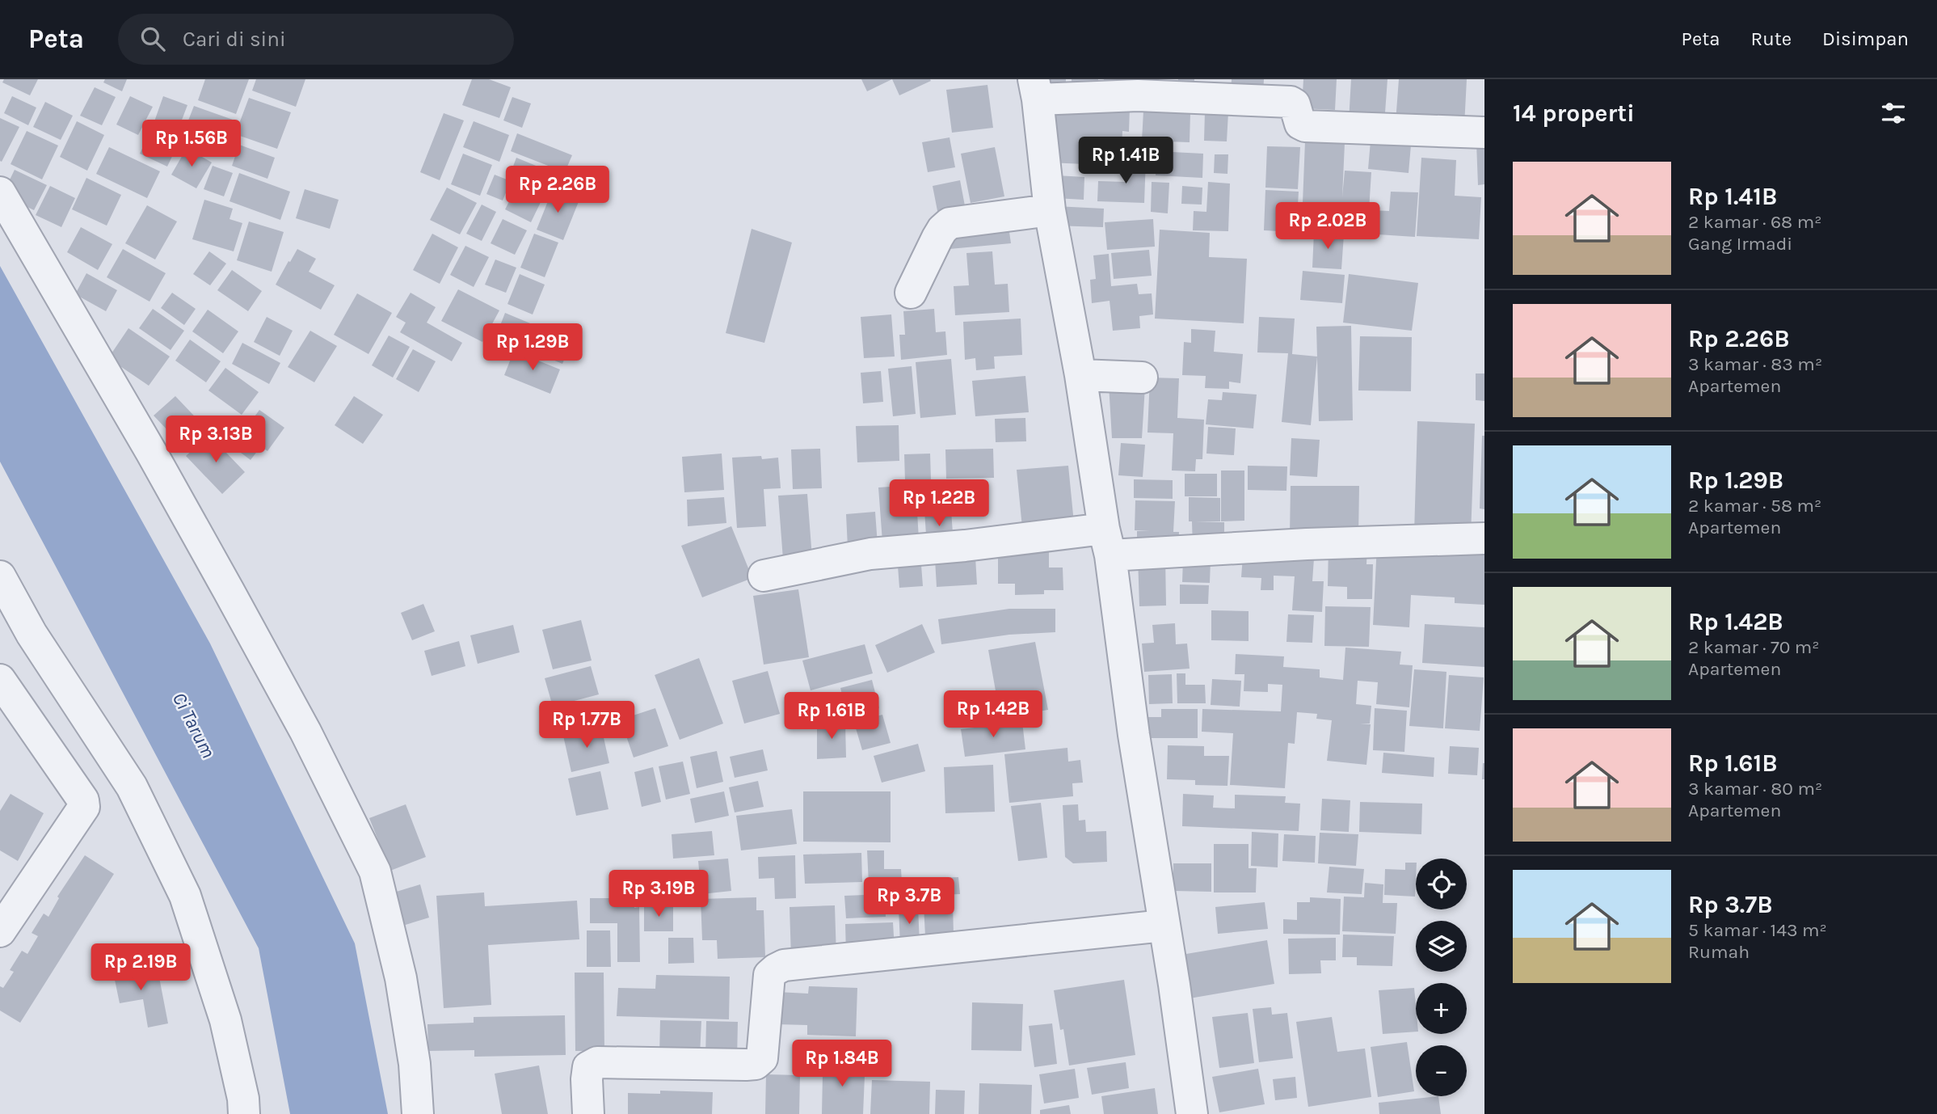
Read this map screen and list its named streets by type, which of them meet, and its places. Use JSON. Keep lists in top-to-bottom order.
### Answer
{
  "water": ["Ci Tarum"],
  "page": {
    "header": "Peta",
    "search": "Cari di sini",
    "nav": ["Peta", "Rute", "Disimpan"],
    "heading": "14 properti",
    "price": [
      "Rp 1.56B",
      "Rp 1.41B",
      "Rp 2.26B",
      "Rp 2.02B",
      "Rp 1.29B",
      "Rp 3.13B",
      "Rp 1.22B",
      "Rp 1.42B",
      "Rp 1.61B",
      "Rp 1.77B",
      "Rp 3.19B",
      "Rp 3.7B",
      "Rp 2.19B",
      "Rp 1.84B"
    ],
    "list": [
      {
        "name": "Rp 1.41B",
        "note": "2 kamar · 68 m² · Gang Irmadi"
      },
      {
        "name": "Rp 2.26B",
        "note": "3 kamar · 83 m² · Apartemen"
      },
      {
        "name": "Rp 1.29B",
        "note": "2 kamar · 58 m² · Apartemen"
      },
      {
        "name": "Rp 1.42B",
        "note": "2 kamar · 70 m² · Apartemen"
      },
      {
        "name": "Rp 1.61B",
        "note": "3 kamar · 80 m² · Apartemen"
      },
      {
        "name": "Rp 3.7B",
        "note": "5 kamar · 143 m² · Rumah"
      }
    ],
    "map_buttons": ["+", "−"]
  }
}
